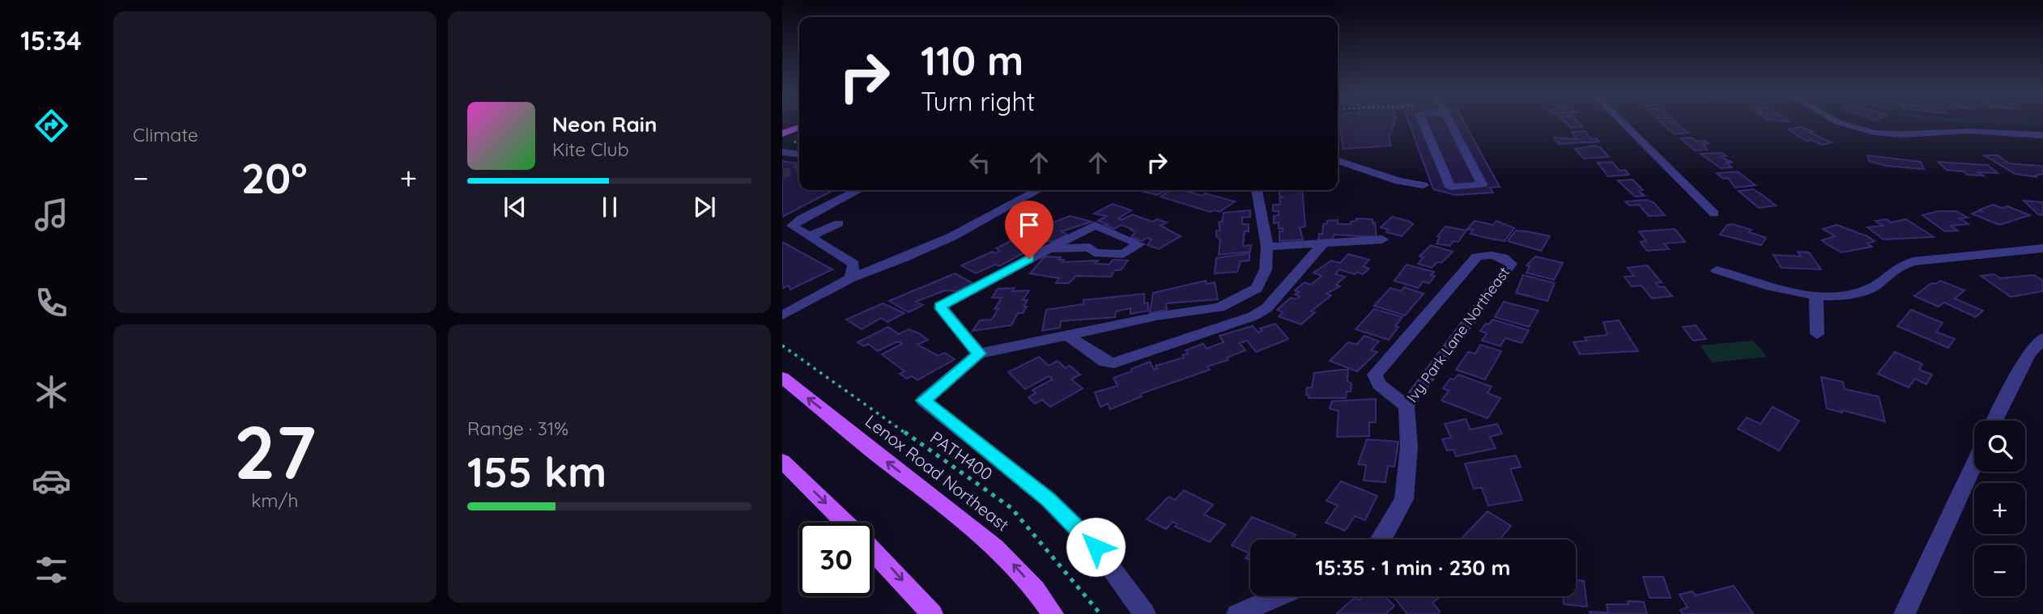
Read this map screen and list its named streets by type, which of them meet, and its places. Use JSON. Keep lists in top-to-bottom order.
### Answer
{
  "streets": {
    "main road": ["Lenox Road Northeast"],
    "street": ["Ivy Park Lane Northeast"],
    "path": ["PATH400"]
  },
  "page": {
    "tabs": "15:34",
    "tile": [
      "Climate",
      ["27", "km/h"],
      ["Range · 31%", "155 km"]
    ],
    "turn": ["110 m", "Turn right"],
    "song": ["Neon Rain", "Kite Club"],
    "heat": ["−", "20°", "+"],
    "map_buttons": ["+", "−"],
    "limit": "30",
    "trip": "15:35 · 1 min · 230 m"
  }
}
